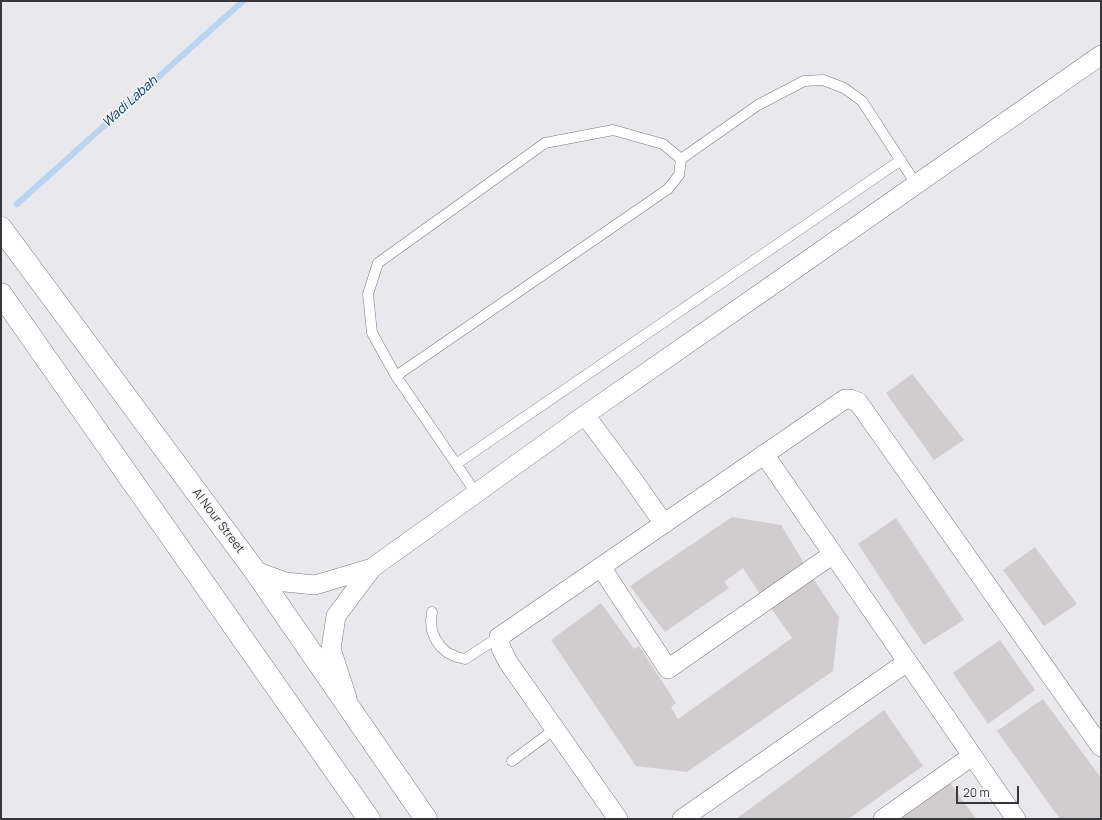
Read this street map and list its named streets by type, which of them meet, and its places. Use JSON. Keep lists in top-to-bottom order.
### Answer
{
  "streets": {
    "street": ["Al Nour Street"]
  },
  "water": ["Wadi Labah"],
  "scale_bar": "20 m"
}
